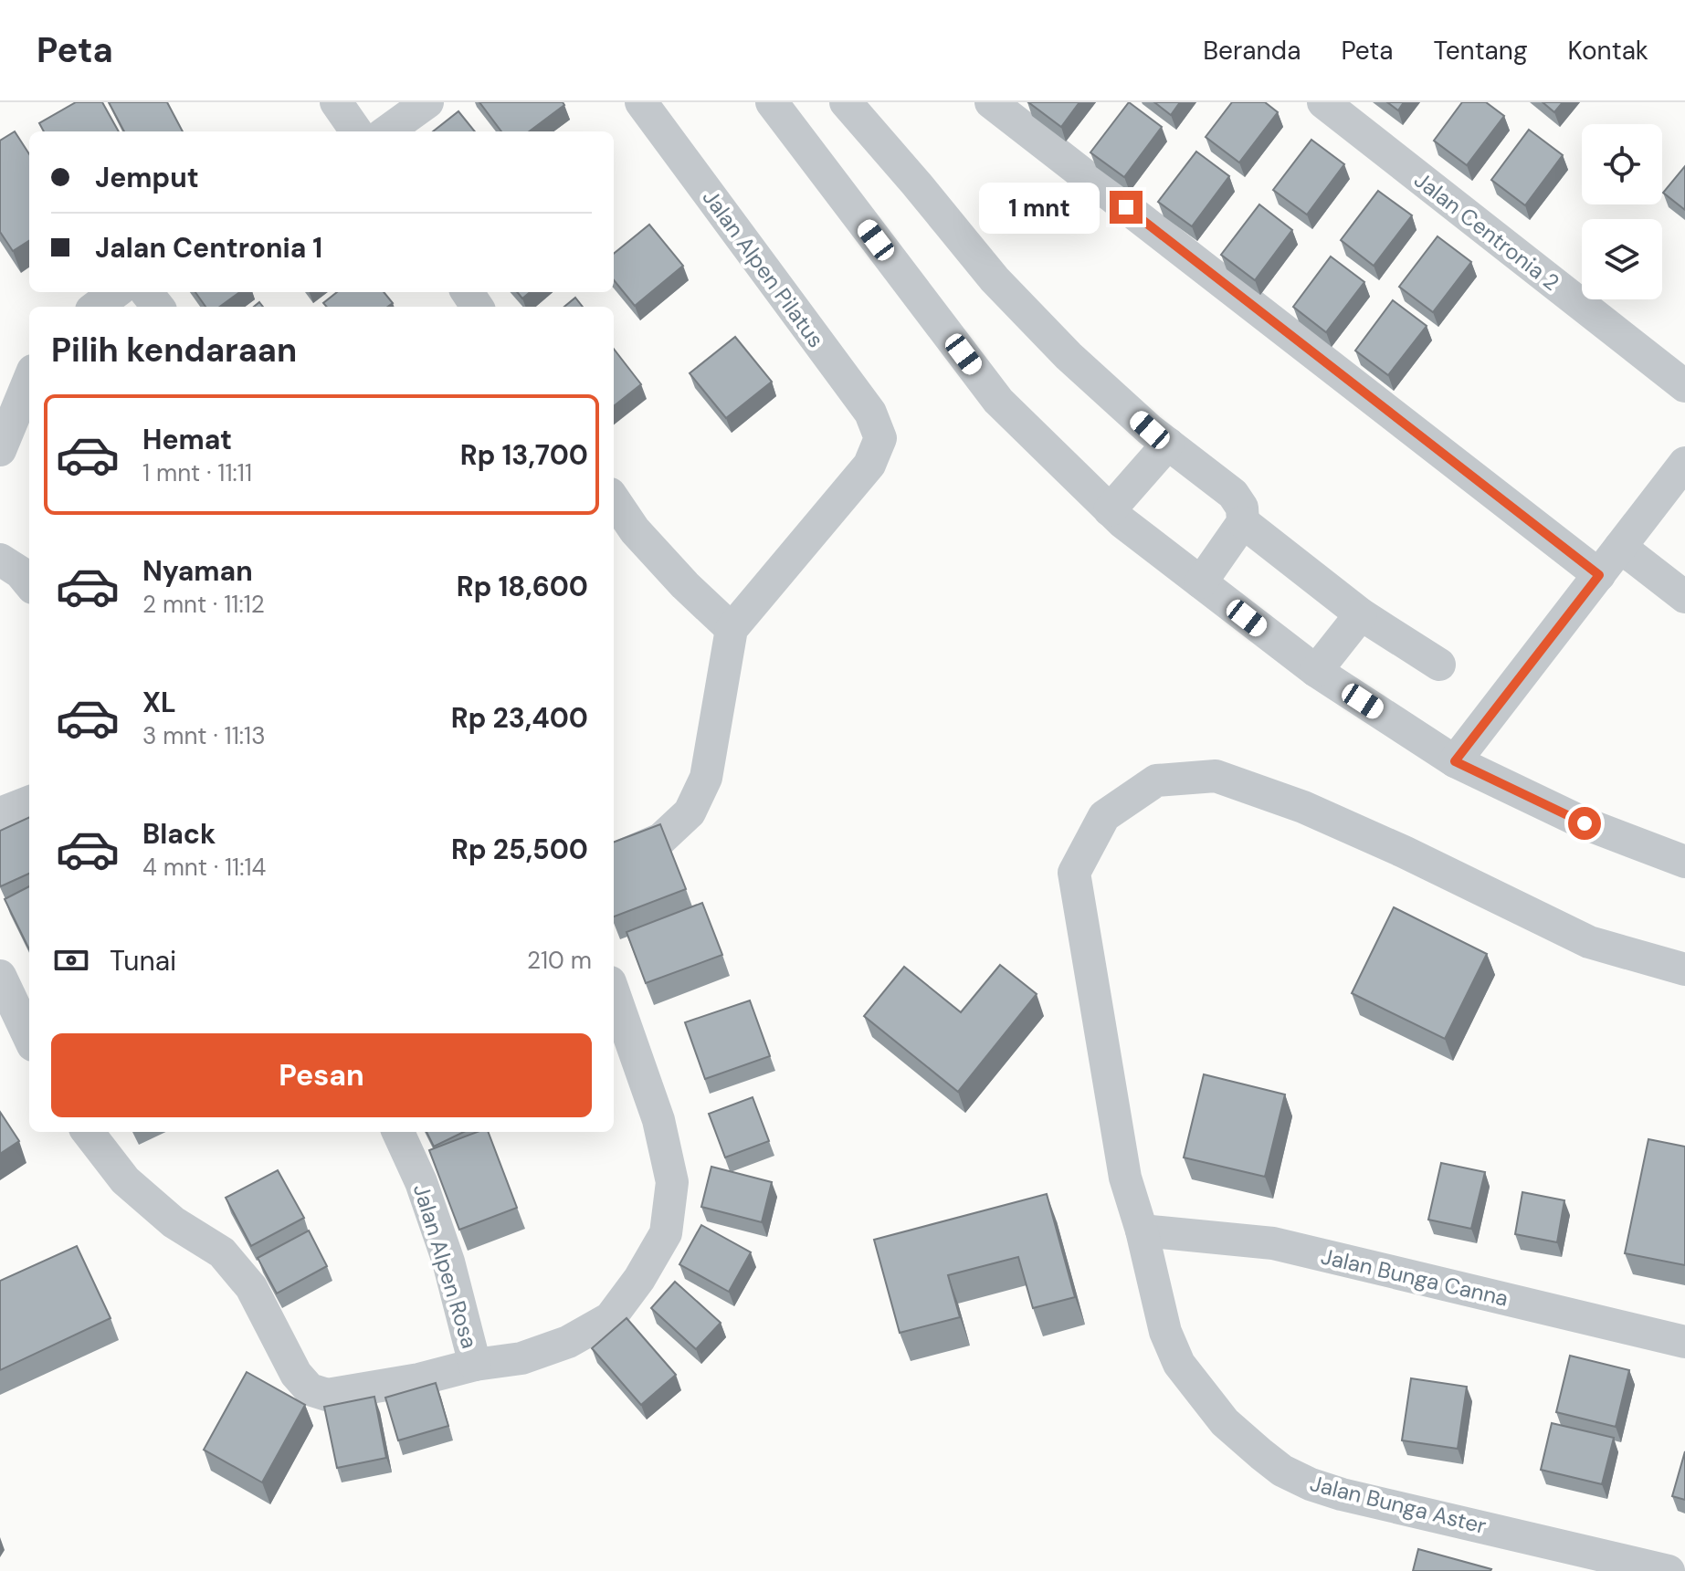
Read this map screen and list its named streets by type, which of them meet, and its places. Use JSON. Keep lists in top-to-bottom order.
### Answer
{
  "streets": {
    "street": [
      "Jalan Centronia 2",
      "Jalan Alpen Pilatus",
      "Jalan Alpen Rosa",
      "Jalan Bunga Canna",
      "Jalan Bunga Aster"
    ]
  },
  "crossings": [
    ["Jalan Bunga Canna", "Jalan Bunga Aster"]
  ],
  "page": {
    "header": "Peta",
    "nav": [
      "Beranda",
      "Peta",
      "Tentang",
      "Kontak"
    ],
    "banner": ["Jemput", "Jalan Centronia 1"],
    "bubble": "1 mnt",
    "heading": "Pilih kendaraan",
    "list": [
      {
        "name": "Hemat",
        "note": "1 mnt · 11:11",
        "value": "Rp 13,700"
      },
      {
        "name": "Nyaman",
        "note": "2 mnt · 11:12",
        "value": "Rp 18,600"
      },
      {
        "name": "XL",
        "note": "3 mnt · 11:13",
        "value": "Rp 23,400"
      },
      {
        "name": "Black",
        "note": "4 mnt · 11:14",
        "value": "Rp 25,500"
      }
    ],
    "pay": ["Tunai", "210 m"],
    "buttons": "Pesan"
  }
}
